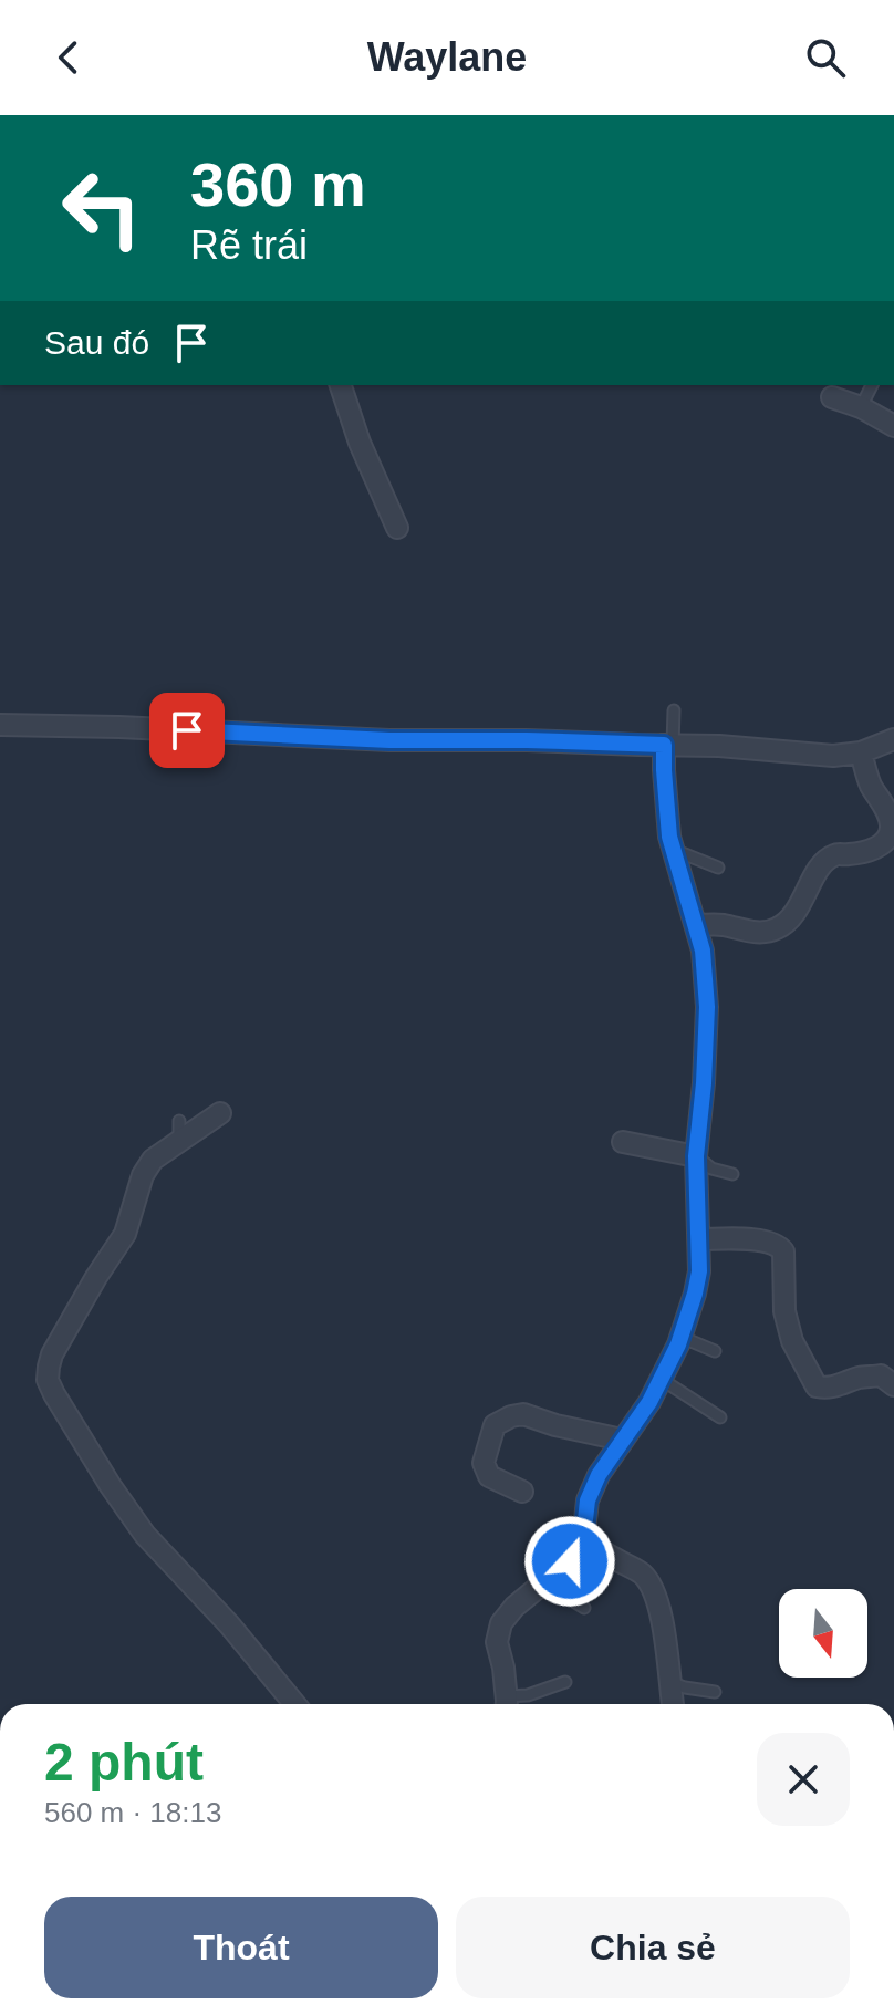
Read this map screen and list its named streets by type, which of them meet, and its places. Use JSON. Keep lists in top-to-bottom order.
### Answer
{
  "north": "bottom",
  "page": {
    "header": "Waylane",
    "turn": ["360 m", "Rẽ trái"],
    "then": "Sau đó",
    "heading": ["2 phút", "560 m · 18:13"],
    "buttons": ["Thoát", "Chia sẻ"]
  }
}
